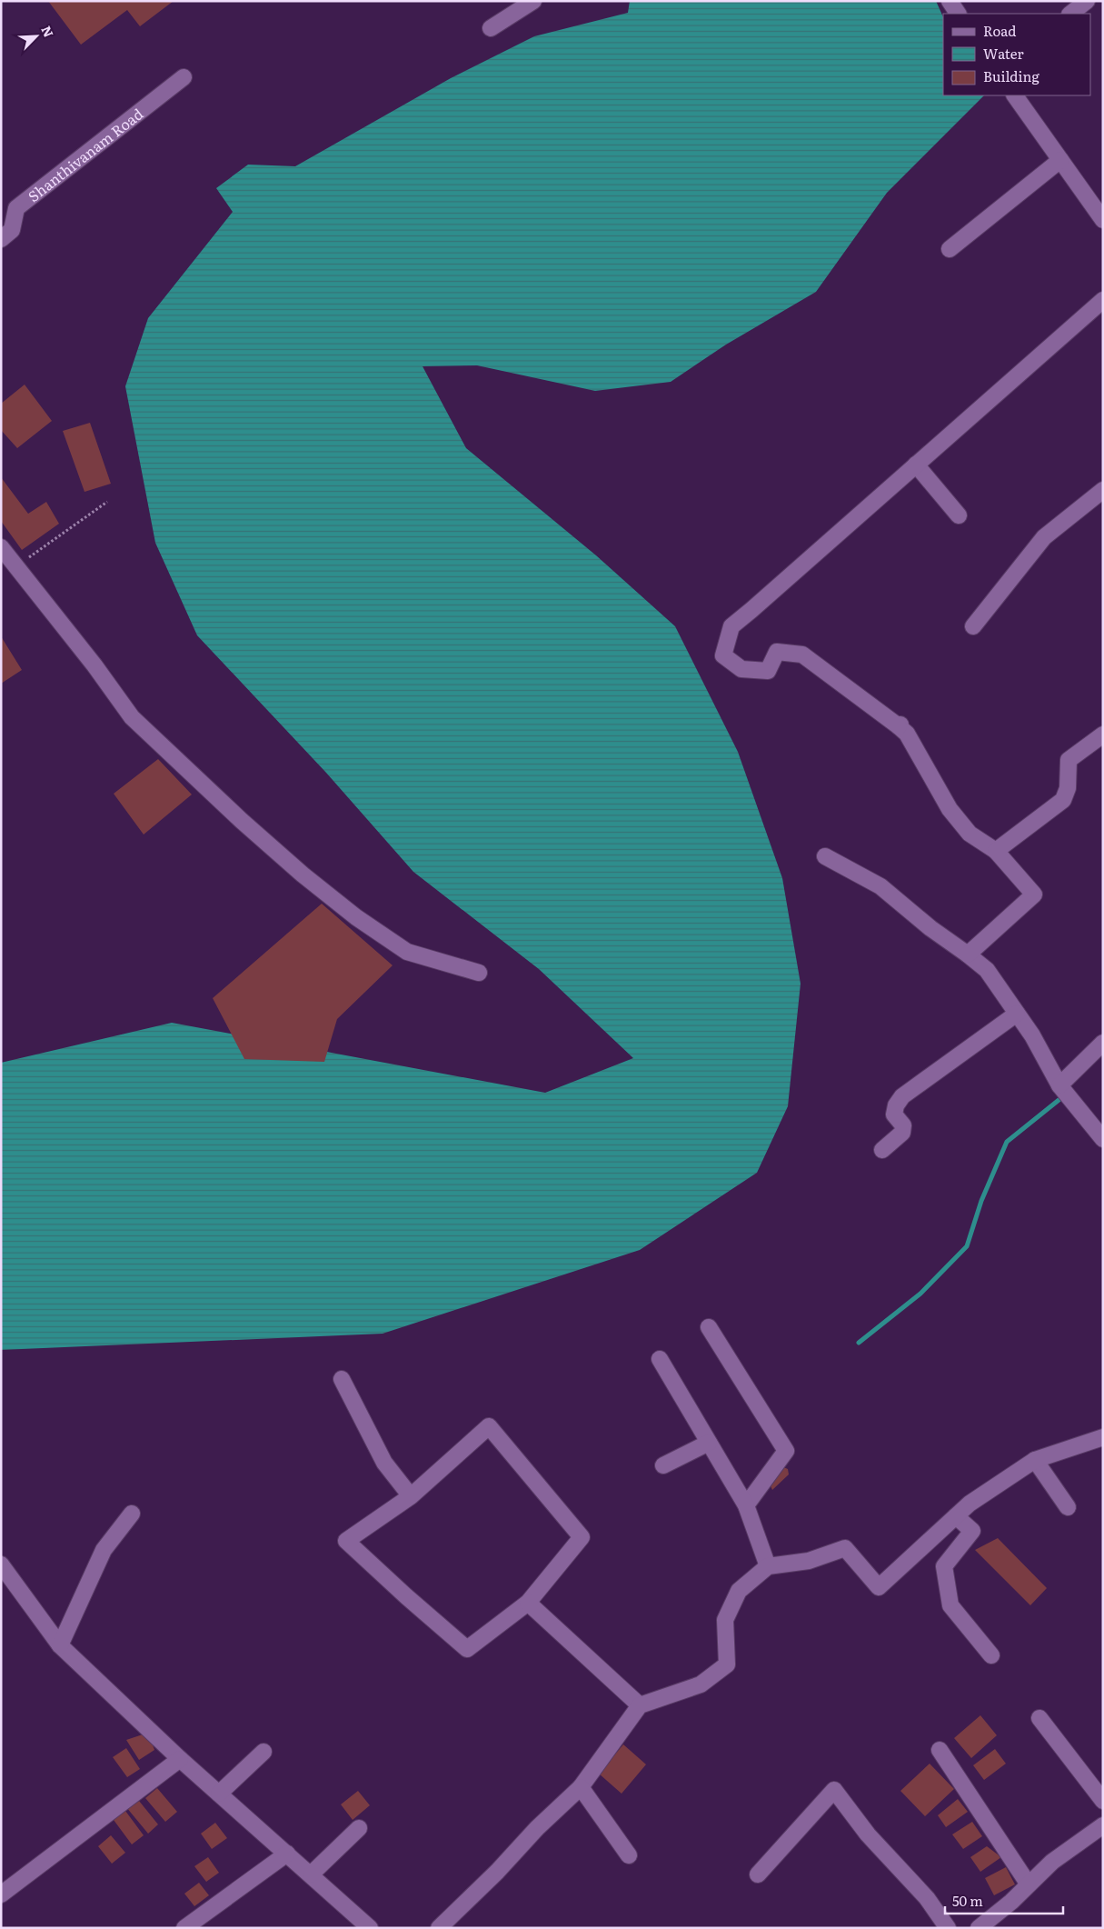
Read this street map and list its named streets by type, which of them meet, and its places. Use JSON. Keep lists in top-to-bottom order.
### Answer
{
  "streets": {
    "street": ["Shanthivanam Road"]
  },
  "legend": ["Road", "Water", "Building"],
  "scale_bar": "50 m",
  "north": "top right"
}
